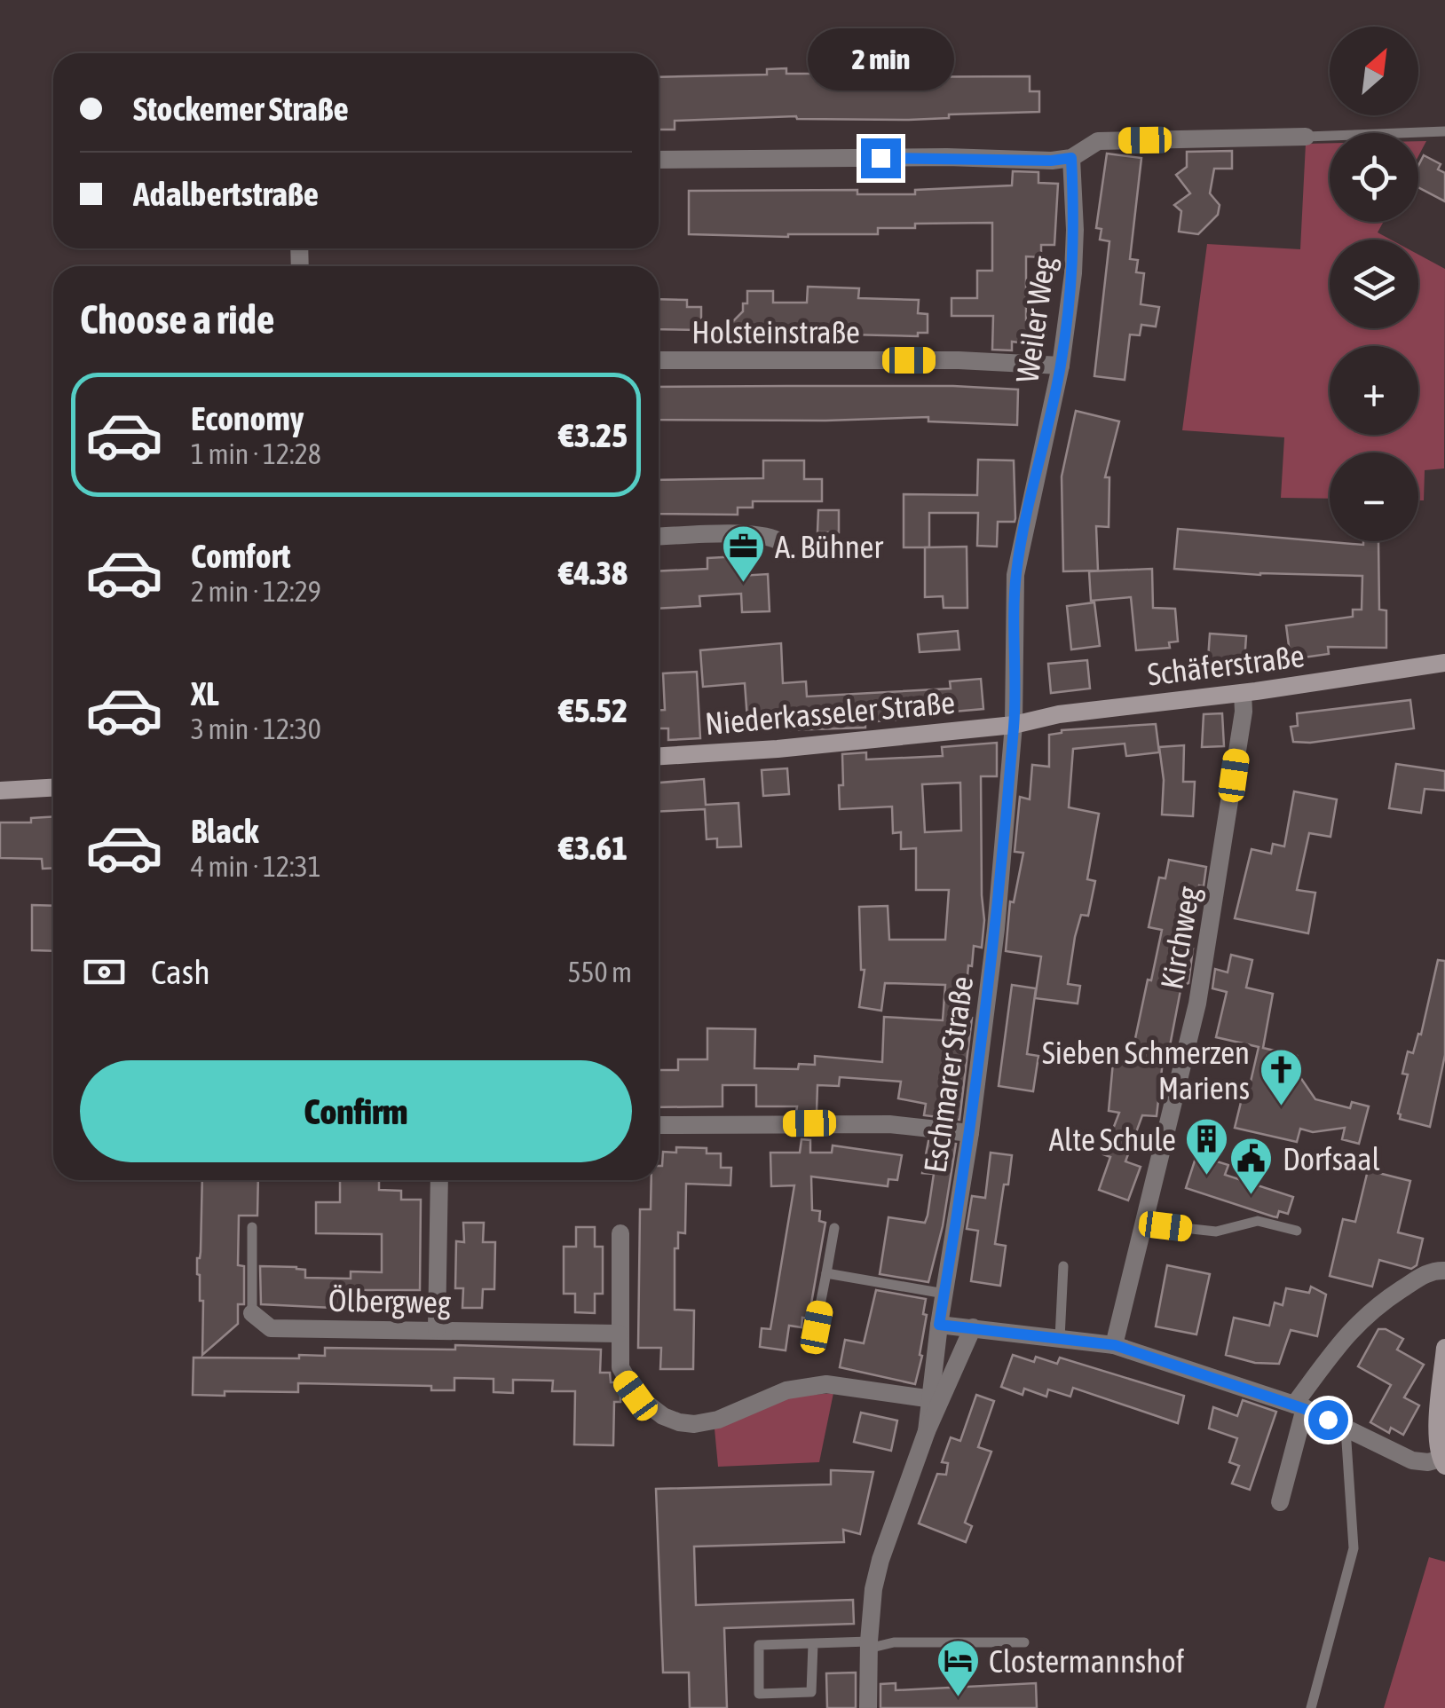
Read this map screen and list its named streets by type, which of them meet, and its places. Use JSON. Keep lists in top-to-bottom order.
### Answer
{
  "streets": {
    "street": [
      "Weiler Weg",
      "Holsteinstraße",
      "Schäferstraße",
      "Niederkasseler Straße",
      "Kirchweg",
      "Eschmarer Straße",
      "Ölbergweg"
    ]
  },
  "crossings": [
    ["Weiler Weg", "Holsteinstraße"],
    ["Weiler Weg", "Schäferstraße"],
    ["Weiler Weg", "Niederkasseler Straße"],
    ["Weiler Weg", "Eschmarer Straße"],
    ["Schäferstraße", "Niederkasseler Straße"],
    ["Schäferstraße", "Kirchweg"],
    ["Schäferstraße", "Eschmarer Straße"],
    ["Niederkasseler Straße", "Eschmarer Straße"]
  ],
  "places": {
    "office": ["A. Bühner"],
    "church": ["Sieben Schmerzen Mariens"],
    "building": ["Alte Schule"],
    "public building": ["Dorfsaal"],
    "hotel": ["Clostermannshof"]
  },
  "north": "top right",
  "page": {
    "map_buttons": ["+", "−"],
    "bubble": "2 min",
    "banner": ["Stockemer Straße", "Adalbertstraße"],
    "heading": "Choose a ride",
    "list": [
      {
        "name": "Economy",
        "note": "1 min · 12:28",
        "value": "€3.25"
      },
      {
        "name": "Comfort",
        "note": "2 min · 12:29",
        "value": "€4.38"
      },
      {
        "name": "XL",
        "note": "3 min · 12:30",
        "value": "€5.52"
      },
      {
        "name": "Black",
        "note": "4 min · 12:31",
        "value": "€3.61"
      }
    ],
    "pay": ["Cash", "550 m"],
    "buttons": "Confirm"
  }
}
